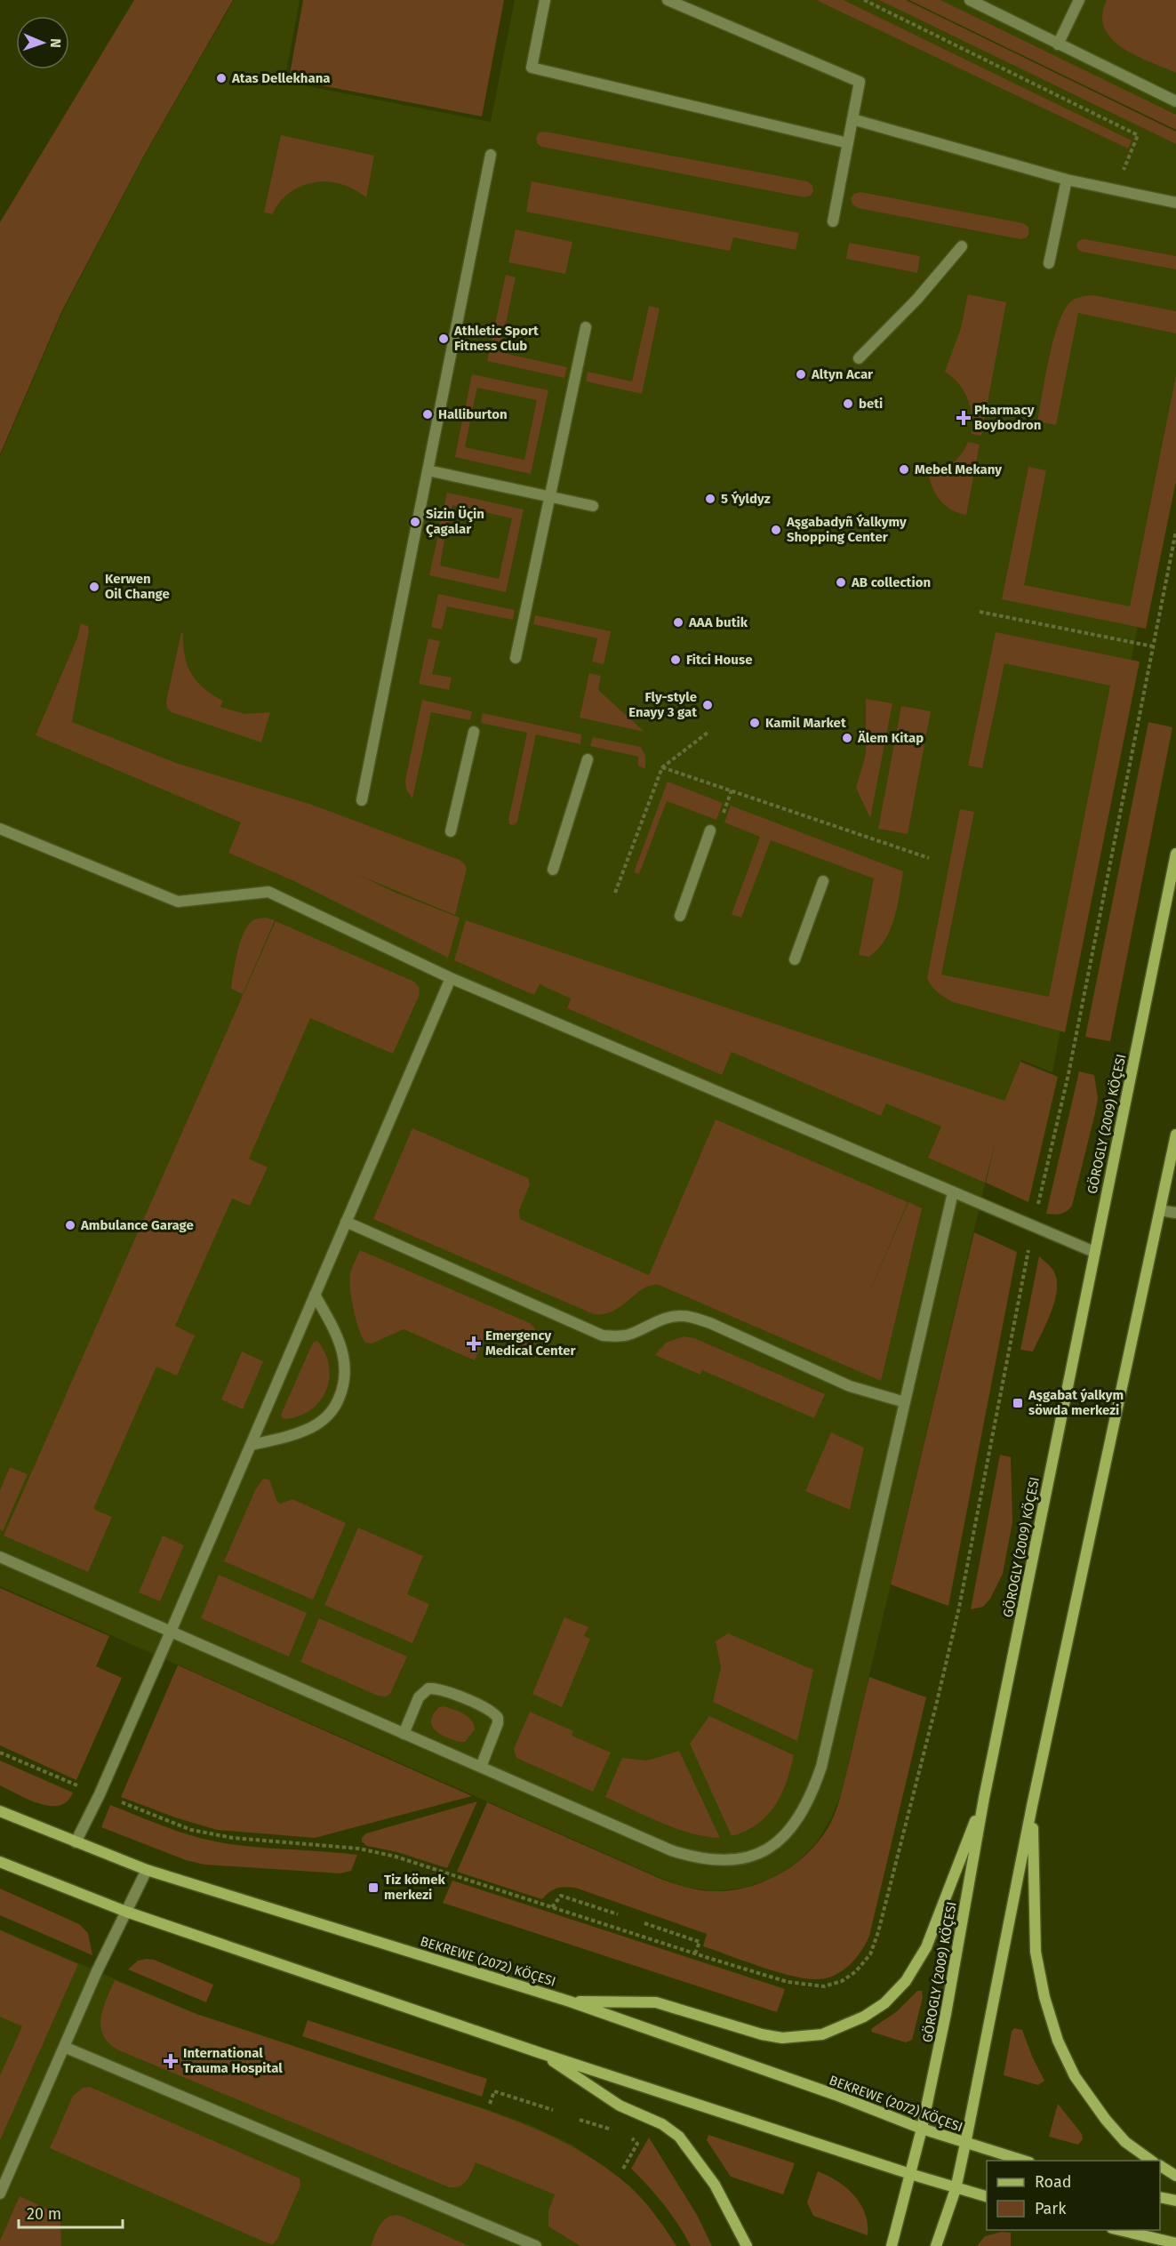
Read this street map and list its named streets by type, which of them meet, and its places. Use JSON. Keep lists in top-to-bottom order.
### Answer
{
  "streets": {
    "main road": ["GÖROGLY (2009) KÖÇESI", "BEKREWE (2072) KÖÇESI"]
  },
  "crossings": [
    ["GÖROGLY (2009) KÖÇESI", "BEKREWE (2072) KÖÇESI"]
  ],
  "places": {
    "other": [
      "Atas Dellekhana",
      "Athletic Sport Fitness Club",
      "Altyn Acar",
      "beti",
      "Halliburton",
      "Mebel Mekany",
      "5 Ýyldyz",
      "Sizin Üçin Çagalar",
      "Aşgabadyñ Ýalkymy Shopping Center",
      "AB collection",
      "Kerwen Oil Change",
      "AAA butik",
      "Fitci House",
      "Fly-style Enayy 3 gat",
      "Kamil Market",
      "Älem Kitap",
      "Ambulance Garage"
    ],
    "health": ["Pharmacy Boybodron", "Emergency Medical Center", "International Trauma Hospital"],
    "transit": ["Aşgabat ýalkym söwda merkezi", "Tiz kömek merkezi"]
  },
  "legend": ["Road", "Park"],
  "scale_bar": "20 m",
  "north": "right"
}
